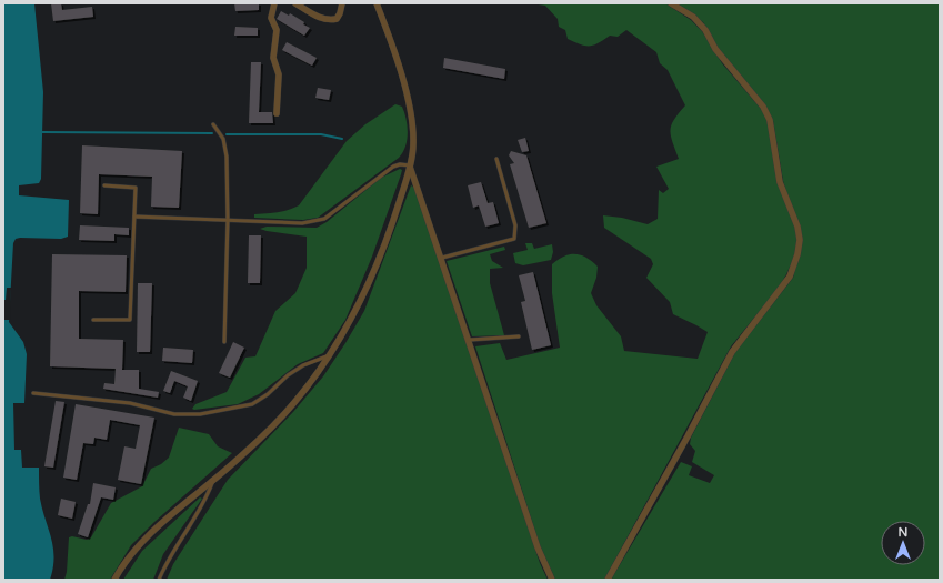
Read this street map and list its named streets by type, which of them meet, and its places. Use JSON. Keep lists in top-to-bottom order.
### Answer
{
  "north": "top"
}
